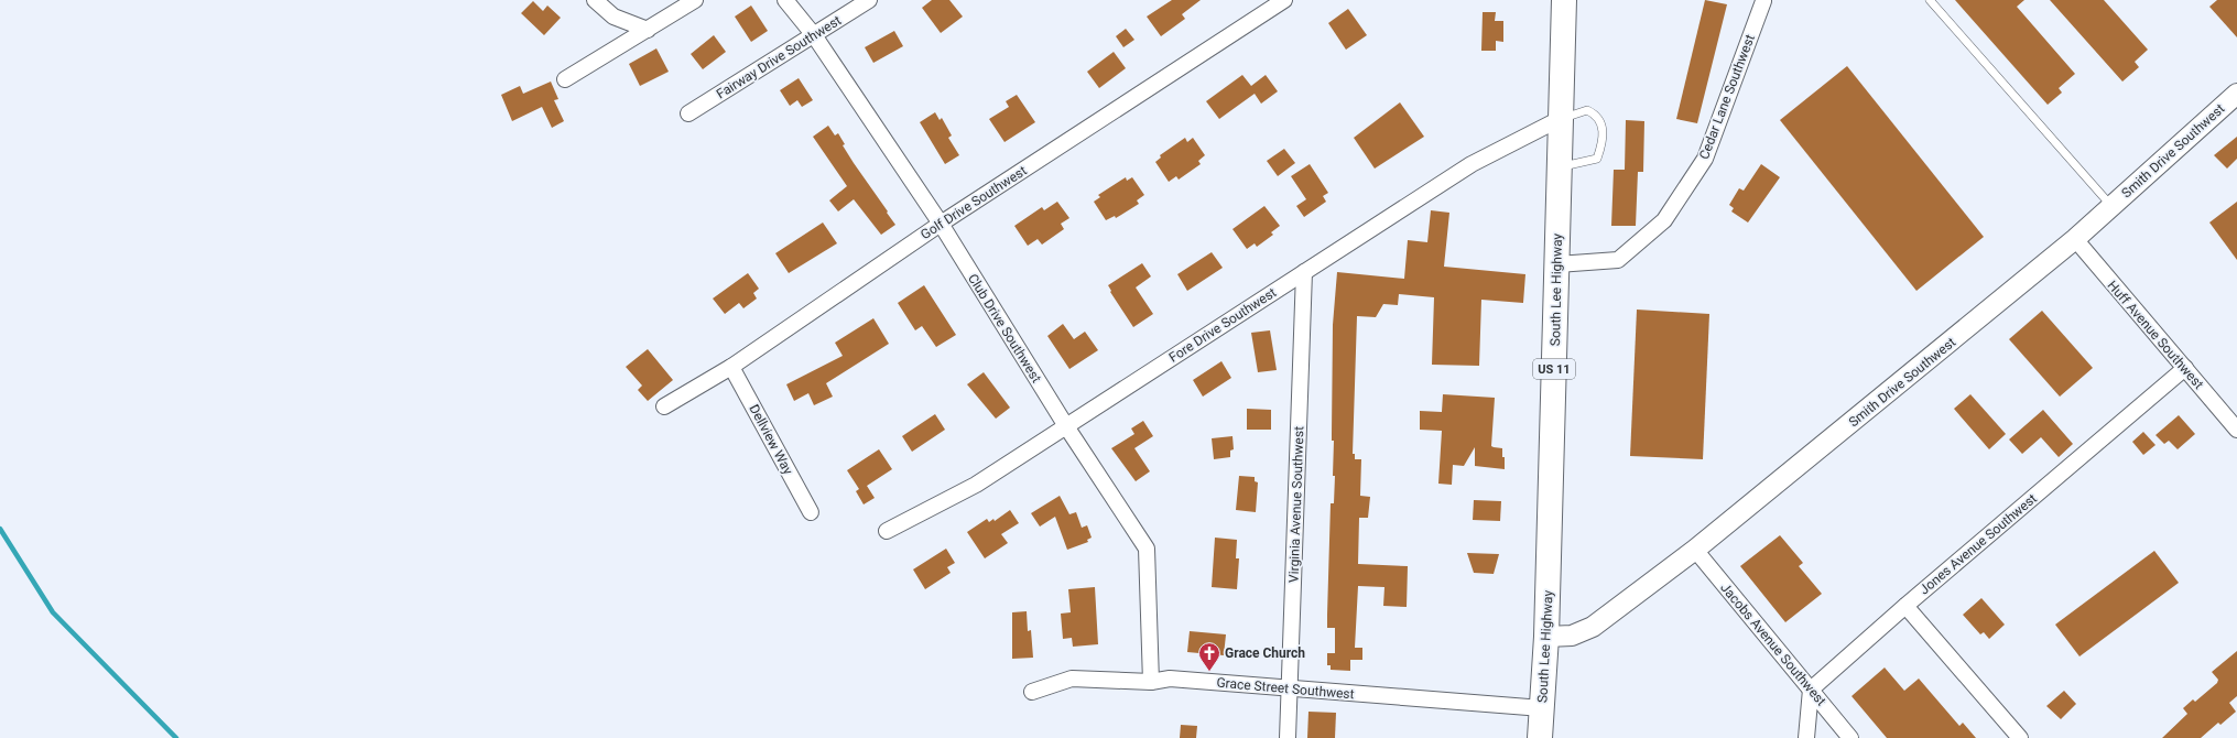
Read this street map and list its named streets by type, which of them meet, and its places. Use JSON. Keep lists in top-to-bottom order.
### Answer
{
  "streets": {
    "main road": ["South Lee Highway", "US 11"],
    "street": [
      "Fairway Drive Southwest",
      "Cedar Lane Southwest",
      "Smith Drive Southwest",
      "Golf Drive Southwest",
      "Fore Drive Southwest",
      "Club Drive Southwest",
      "Huff Avenue Southwest",
      "Dellview Way",
      "Virginia Avenue Southwest",
      "Jones Avenue Southwest",
      "Jacobs Avenue Southwest",
      "Grace Street Southwest"
    ]
  },
  "crossings": [
    ["Fairway Drive Southwest", "Club Drive Southwest"],
    ["Cedar Lane Southwest", "South Lee Highway"],
    ["Smith Drive Southwest", "South Lee Highway"],
    ["Smith Drive Southwest", "Huff Avenue Southwest"],
    ["Smith Drive Southwest", "Jacobs Avenue Southwest"],
    ["Golf Drive Southwest", "Club Drive Southwest"],
    ["Golf Drive Southwest", "Dellview Way"],
    ["South Lee Highway", "Fore Drive Southwest"],
    ["South Lee Highway", "Grace Street Southwest"],
    ["Fore Drive Southwest", "Club Drive Southwest"],
    ["Fore Drive Southwest", "Virginia Avenue Southwest"],
    ["Club Drive Southwest", "Grace Street Southwest"],
    ["Huff Avenue Southwest", "Jones Avenue Southwest"],
    ["Virginia Avenue Southwest", "Grace Street Southwest"],
    ["Jones Avenue Southwest", "Jacobs Avenue Southwest"]
  ],
  "places": {
    "church": ["Grace Church"]
  }
}
